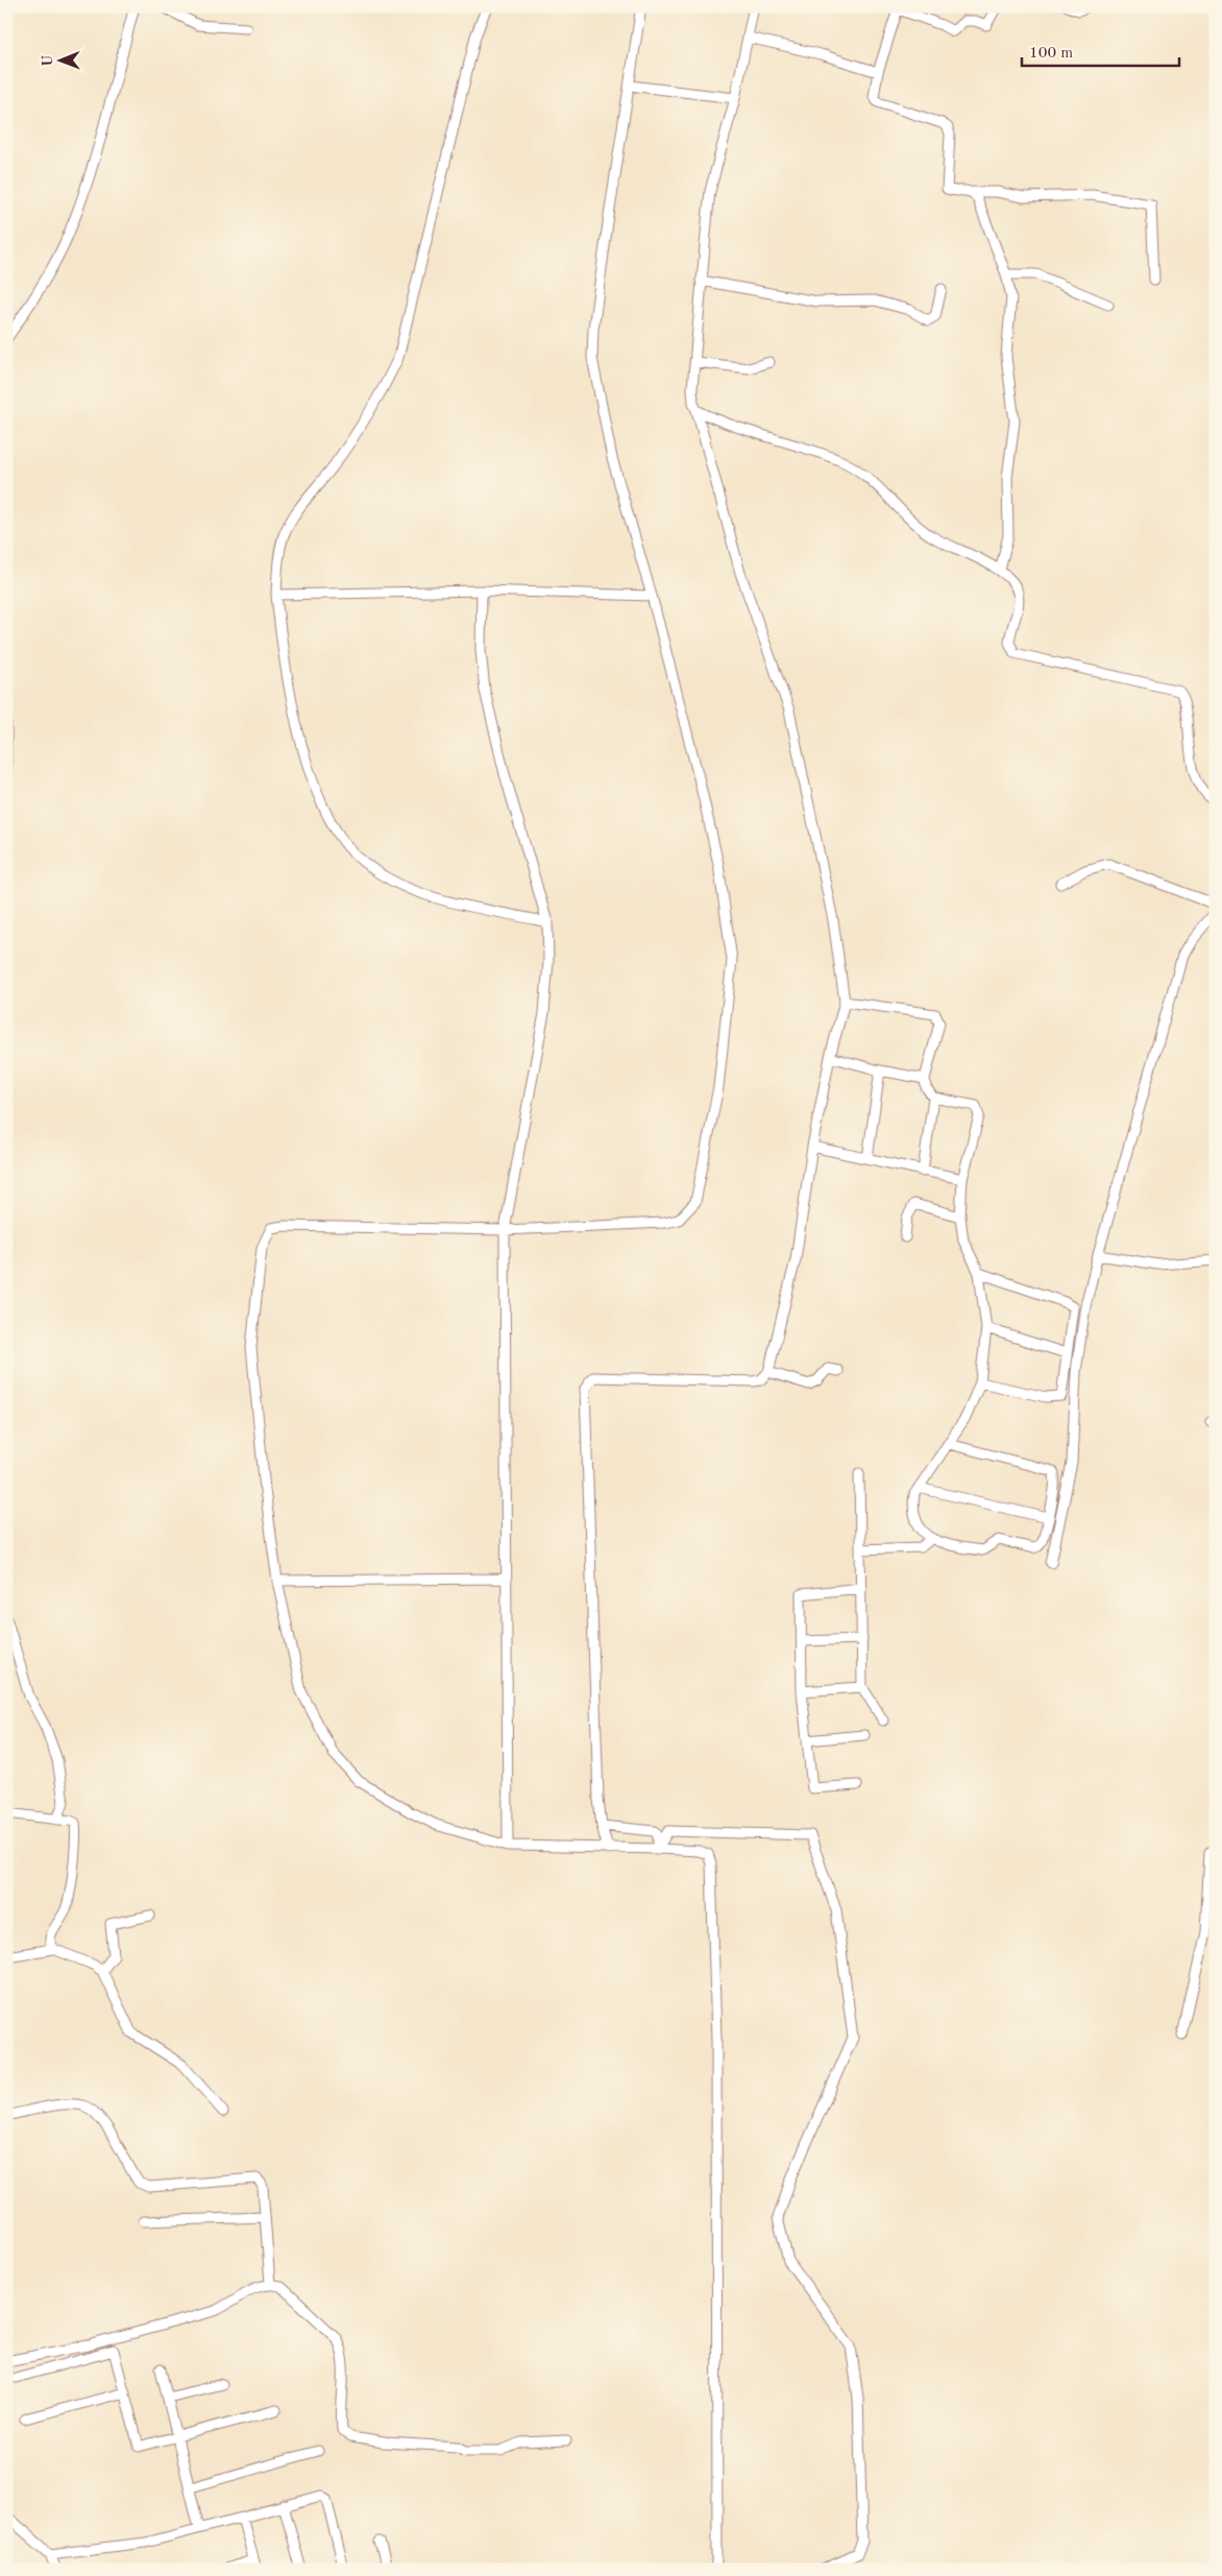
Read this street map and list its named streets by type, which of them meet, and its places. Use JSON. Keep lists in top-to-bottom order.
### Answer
{
  "scale_bar": "100 m",
  "north": "left"
}
